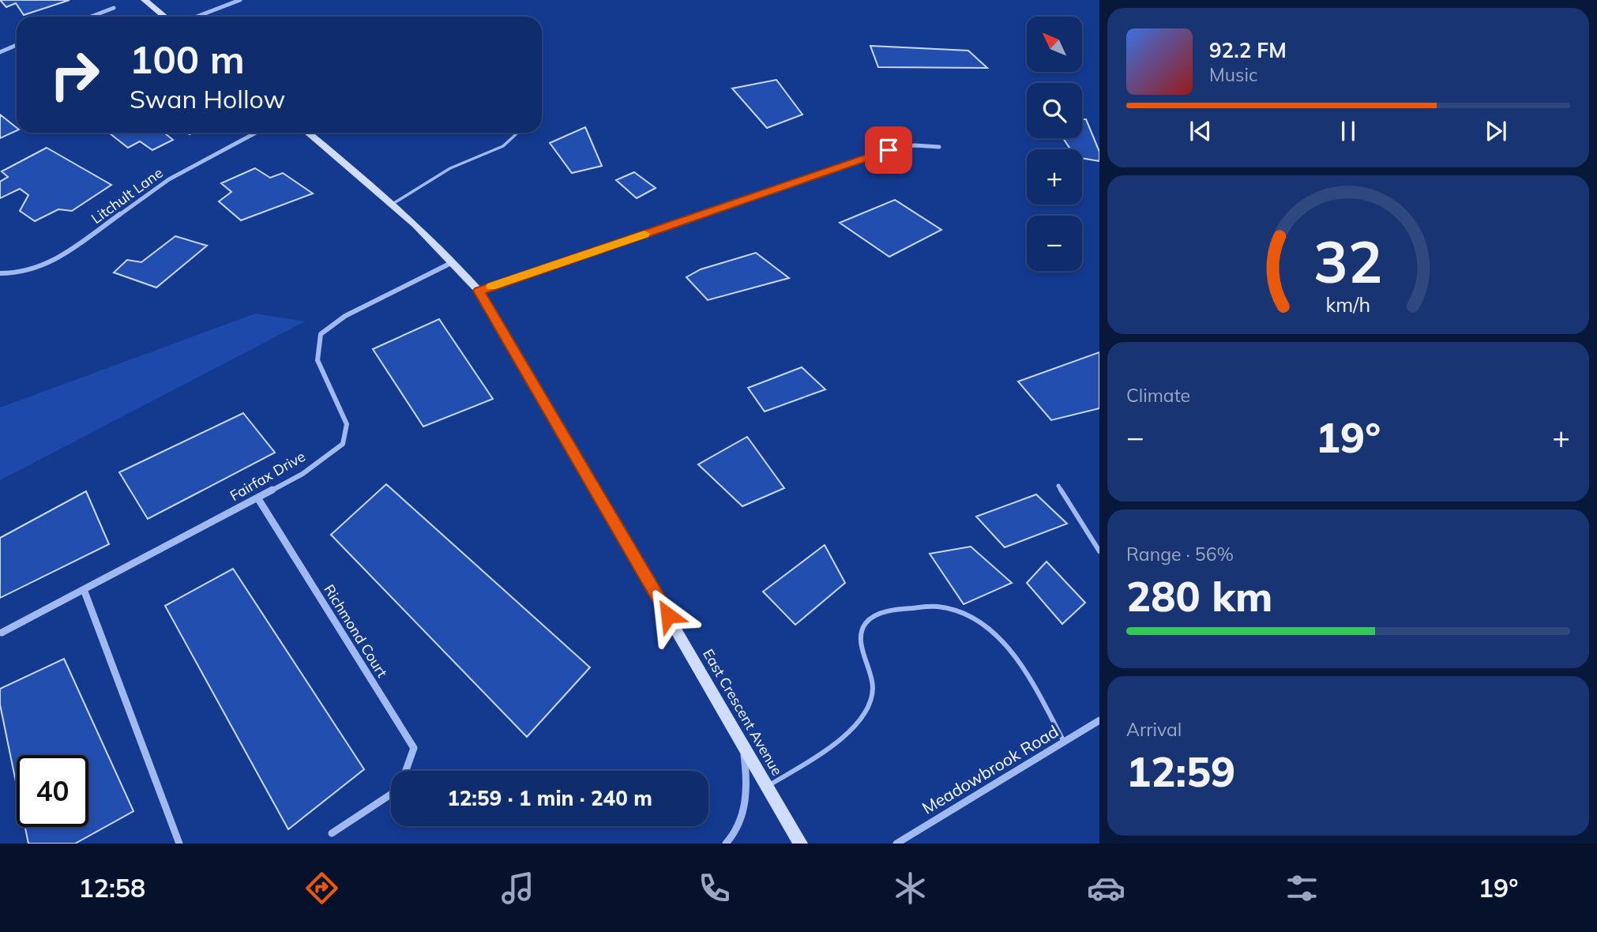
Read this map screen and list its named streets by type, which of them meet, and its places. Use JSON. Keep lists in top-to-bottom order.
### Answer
{
  "streets": {
    "street": [
      "Litchult Lane",
      "Fairfax Drive",
      "Richmond Court",
      "East Crescent Avenue",
      "Meadowbrook Road"
    ]
  },
  "crossings": [
    ["Fairfax Drive", "Richmond Court"],
    ["Fairfax Drive", "East Crescent Avenue"]
  ],
  "north": "top left",
  "page": {
    "map_buttons": ["+", "−"],
    "turn": ["100 m", "Swan Hollow"],
    "song": ["92.2 FM", "Music"],
    "tile": [
      "Climate",
      ["Range · 56%", "280 km"],
      ["Arrival", "12:59"]
    ],
    "heat": ["−", "19°", "+"],
    "limit": "40",
    "trip": "12:59 · 1 min · 240 m",
    "tabs": ["12:58", "19°"],
    "gauge": ["32", "km/h"]
  }
}
